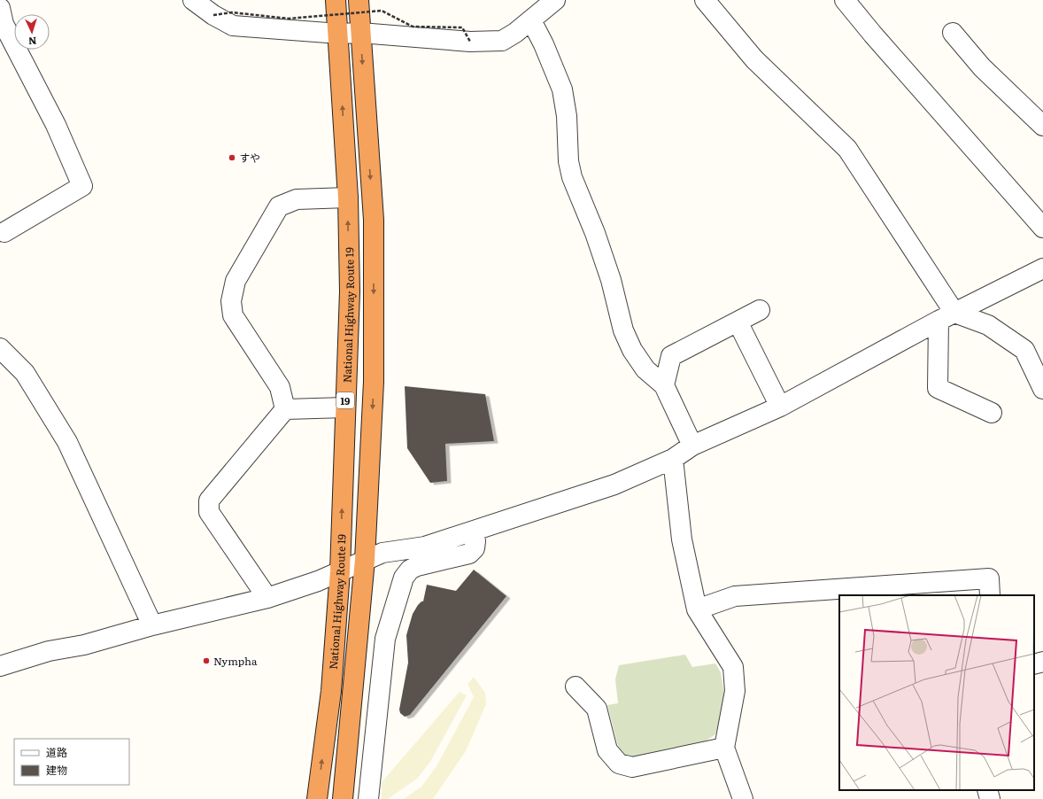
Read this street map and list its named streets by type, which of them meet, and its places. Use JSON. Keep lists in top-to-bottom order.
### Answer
{
  "streets": {
    "highway": ["National Highway Route 19", "19"]
  },
  "places": ["すや", "Nympha"],
  "legend": ["道路", "建物"],
  "north": "bottom"
}
